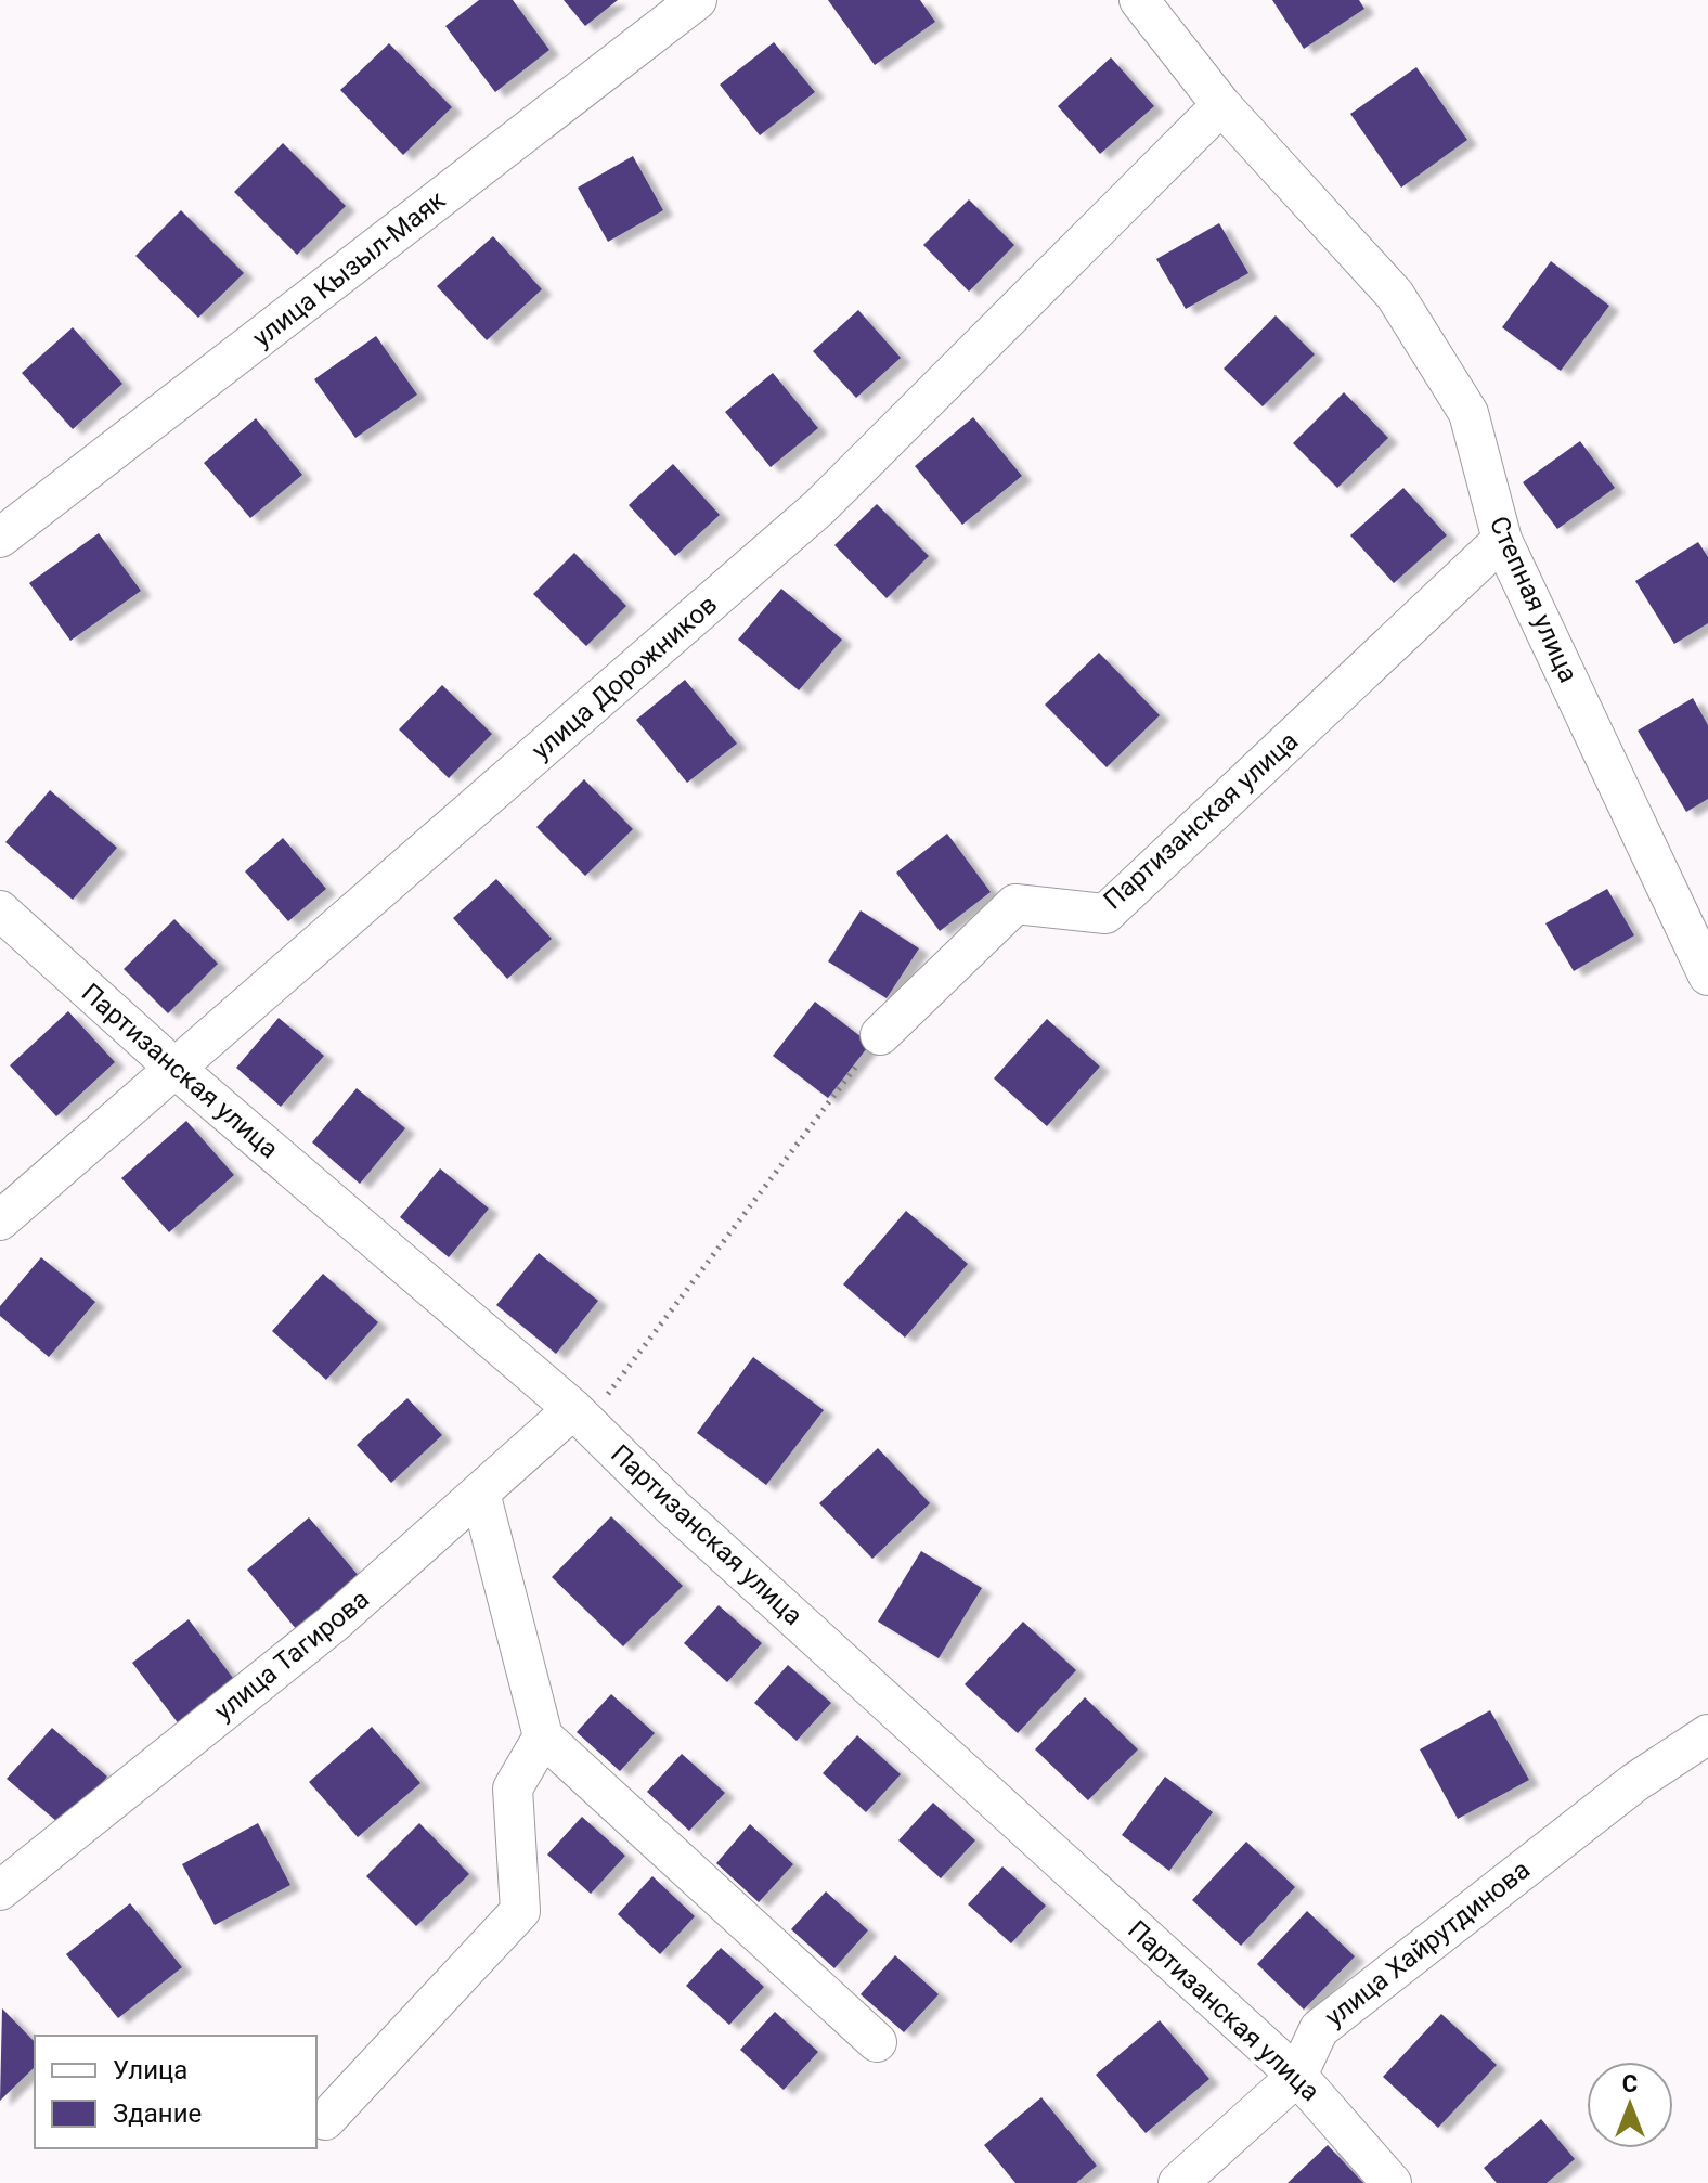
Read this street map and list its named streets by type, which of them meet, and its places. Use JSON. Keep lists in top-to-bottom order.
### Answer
{
  "streets": {
    "street": [
      "улица Кызыл-Маяк",
      "Степная улица",
      "улица Дорожников",
      "Партизанская улица",
      "улица Тагирова",
      "улица Хайрутдинова"
    ]
  },
  "crossings": [
    ["Степная улица", "улица Дорожников"],
    ["Степная улица", "Партизанская улица"],
    ["улица Дорожников", "Партизанская улица"],
    ["Партизанская улица", "улица Тагирова"],
    ["Партизанская улица", "улица Хайрутдинова"]
  ],
  "legend": ["Улица", "Здание"],
  "north": "top"
}
